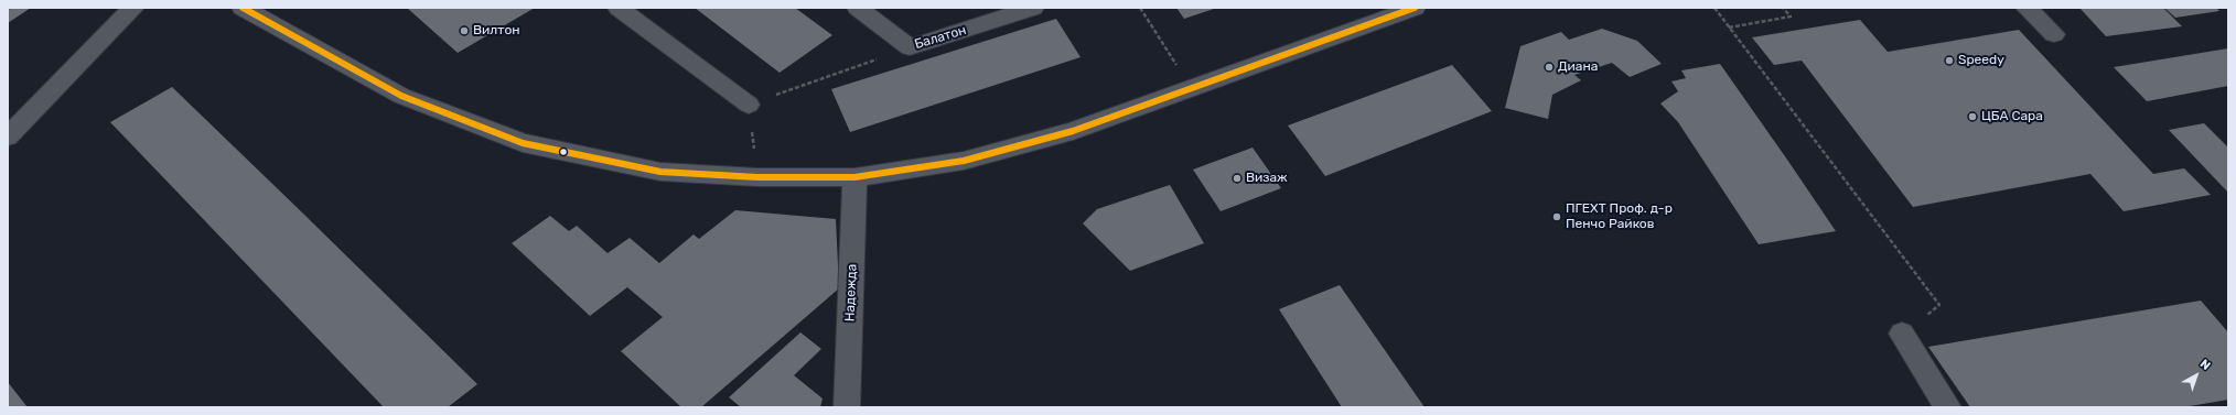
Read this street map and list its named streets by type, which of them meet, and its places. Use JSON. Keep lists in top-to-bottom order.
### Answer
{
  "streets": {
    "street": ["Балатон", "Надежда"]
  },
  "places": [
    "Вилтон",
    "Speedy",
    "Диана",
    "ЦБА Сара",
    "Визаж",
    "ПГЕХТ Проф. д-р Пенчо Райков"
  ],
  "north": "top right"
}
